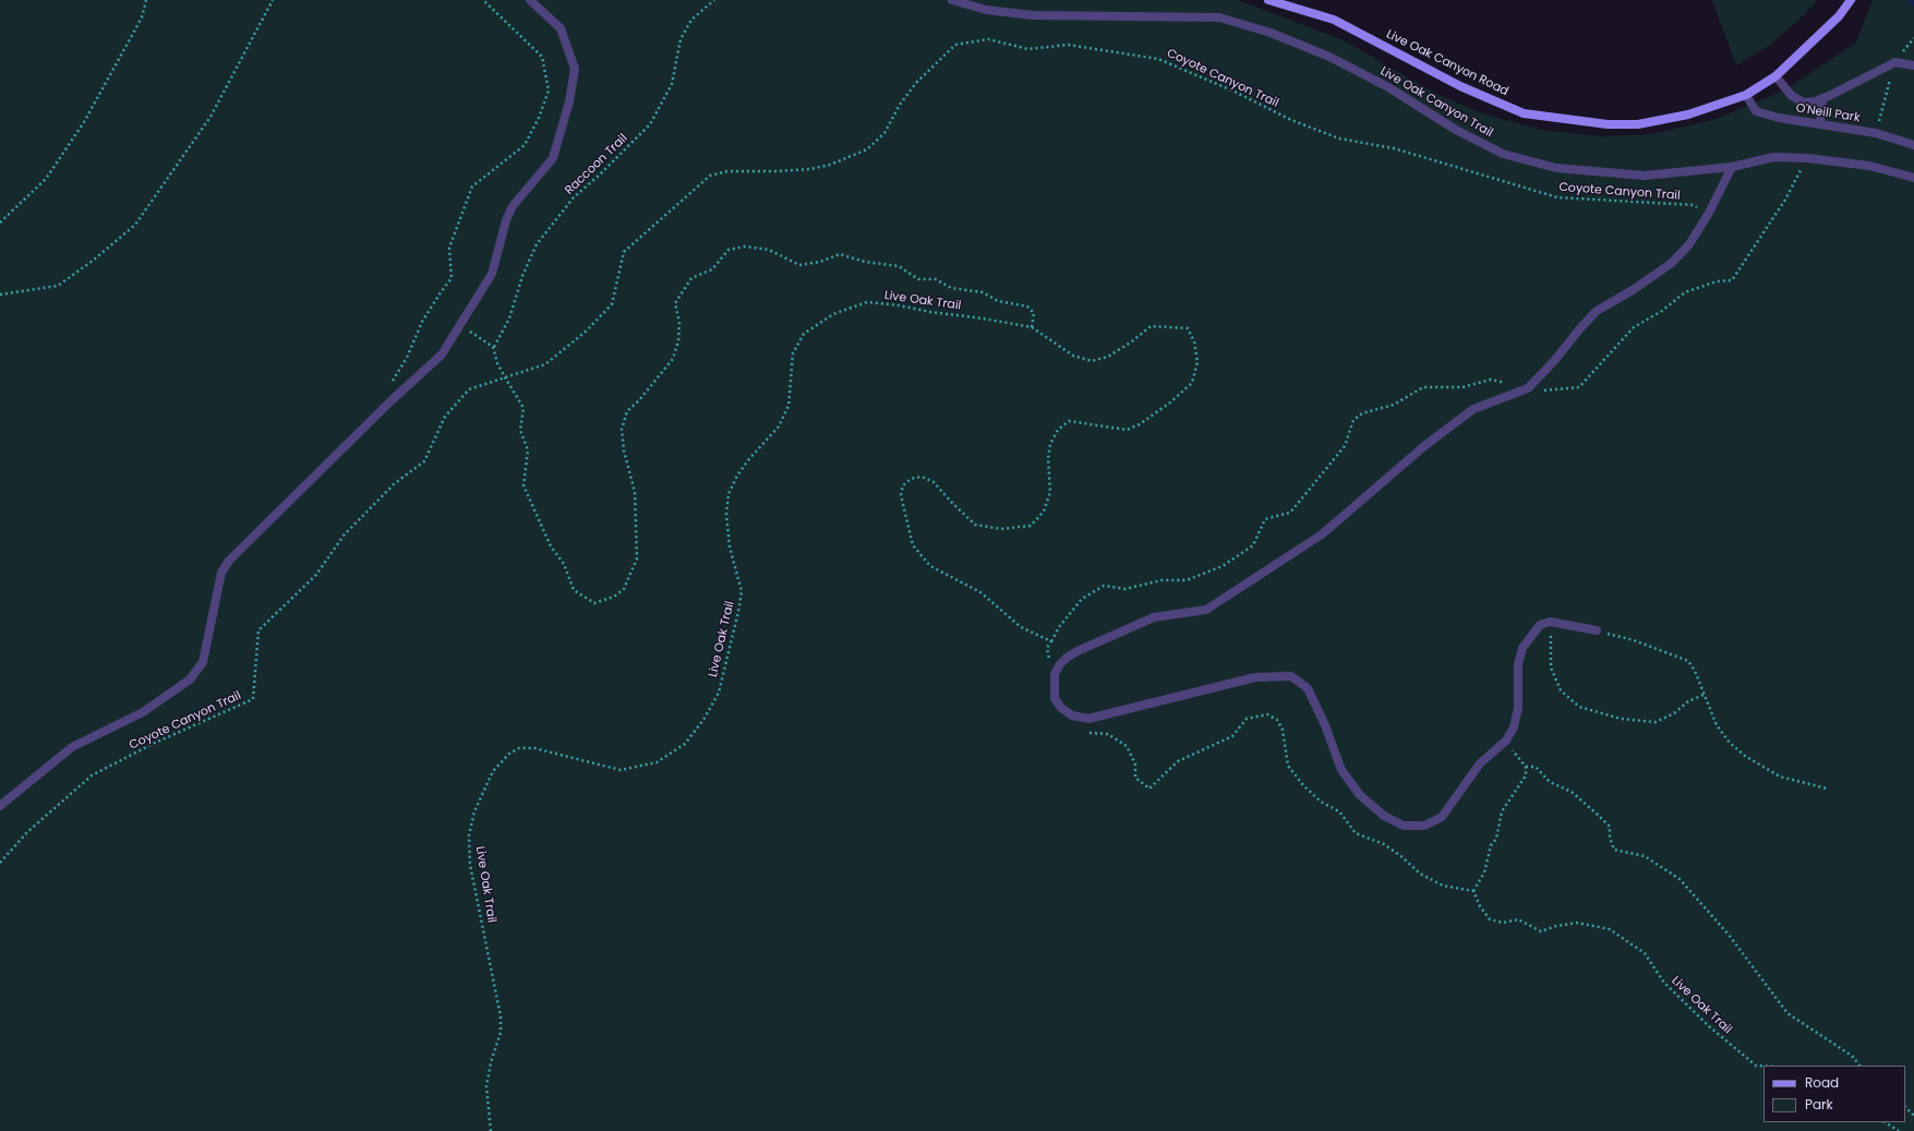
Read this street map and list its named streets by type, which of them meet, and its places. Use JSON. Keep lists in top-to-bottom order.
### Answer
{
  "streets": {
    "main road": ["Live Oak Canyon Road"],
    "street": ["Live Oak Canyon Trail", "O'Neill Park"],
    "path": ["Coyote Canyon Trail", "Raccoon Trail", "Live Oak Trail"]
  },
  "crossings": [
    ["Live Oak Canyon Road", "O'Neill Park"]
  ],
  "legend": ["Road", "Park"]
}
